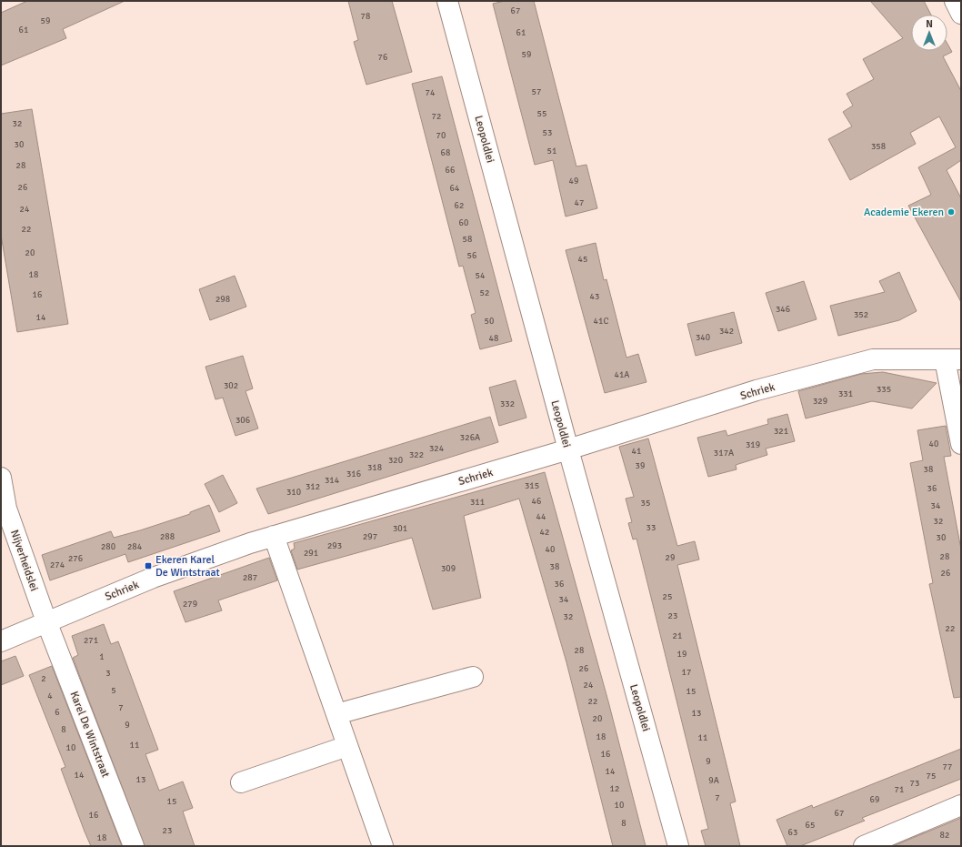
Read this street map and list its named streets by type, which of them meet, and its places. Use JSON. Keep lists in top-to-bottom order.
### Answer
{
  "streets": {
    "street": [
      "Leopoldlei",
      "Schriek",
      "Nijverheidslei",
      "Karel De Wintstraat"
    ]
  },
  "crossings": [
    ["Leopoldlei", "Schriek"],
    ["Schriek", "Nijverheidslei"],
    ["Schriek", "Karel De Wintstraat"],
    ["Nijverheidslei", "Karel De Wintstraat"]
  ],
  "places": {
    "other": ["Academie Ekeren"],
    "transit": ["Ekeren Karel De Wintstraat"]
  },
  "house_numbers": [
    "67",
    "78",
    "59",
    "61",
    "61",
    "59",
    "76",
    "57",
    "74",
    "55",
    "72",
    "32",
    "53",
    "70",
    "30",
    "358",
    "51",
    "68",
    "28",
    "66",
    "49",
    "26",
    "64",
    "47",
    "62",
    "24",
    "60",
    "22",
    "58",
    "20",
    "56",
    "45",
    "18",
    "54",
    "52",
    "16",
    "43",
    "298",
    "346",
    "352",
    "14",
    "50",
    "41C",
    "342",
    "340",
    "48",
    "41A",
    "302",
    "335",
    "331",
    "329",
    "332",
    "306",
    "321",
    "326A",
    "40",
    "319",
    "324",
    "41",
    "317A",
    "322",
    "320",
    "39",
    "318",
    "38",
    "316",
    "314",
    "315",
    "312",
    "36",
    "310",
    "46",
    "311",
    "35",
    "34",
    "44",
    "32",
    "33",
    "301",
    "42",
    "288",
    "297",
    "30",
    "293",
    "280",
    "284",
    "40",
    "291",
    "28",
    "29",
    "276",
    "274",
    "38",
    "309",
    "26",
    "287",
    "36",
    "25",
    "34",
    "279",
    "23",
    "32",
    "22",
    "21",
    "271",
    "28",
    "19",
    "1",
    "26",
    "17",
    "3",
    "2",
    "24",
    "5",
    "15",
    "4",
    "22",
    "7",
    "6",
    "13",
    "20",
    "9",
    "8",
    "18",
    "11",
    "11",
    "10",
    "16",
    "9",
    "77",
    "14",
    "14",
    "75",
    "13",
    "9A",
    "73",
    "12",
    "71",
    "7",
    "69",
    "15",
    "10",
    "67",
    "16",
    "8",
    "65",
    "23",
    "63",
    "82",
    "18"
  ],
  "north": "top"
}
